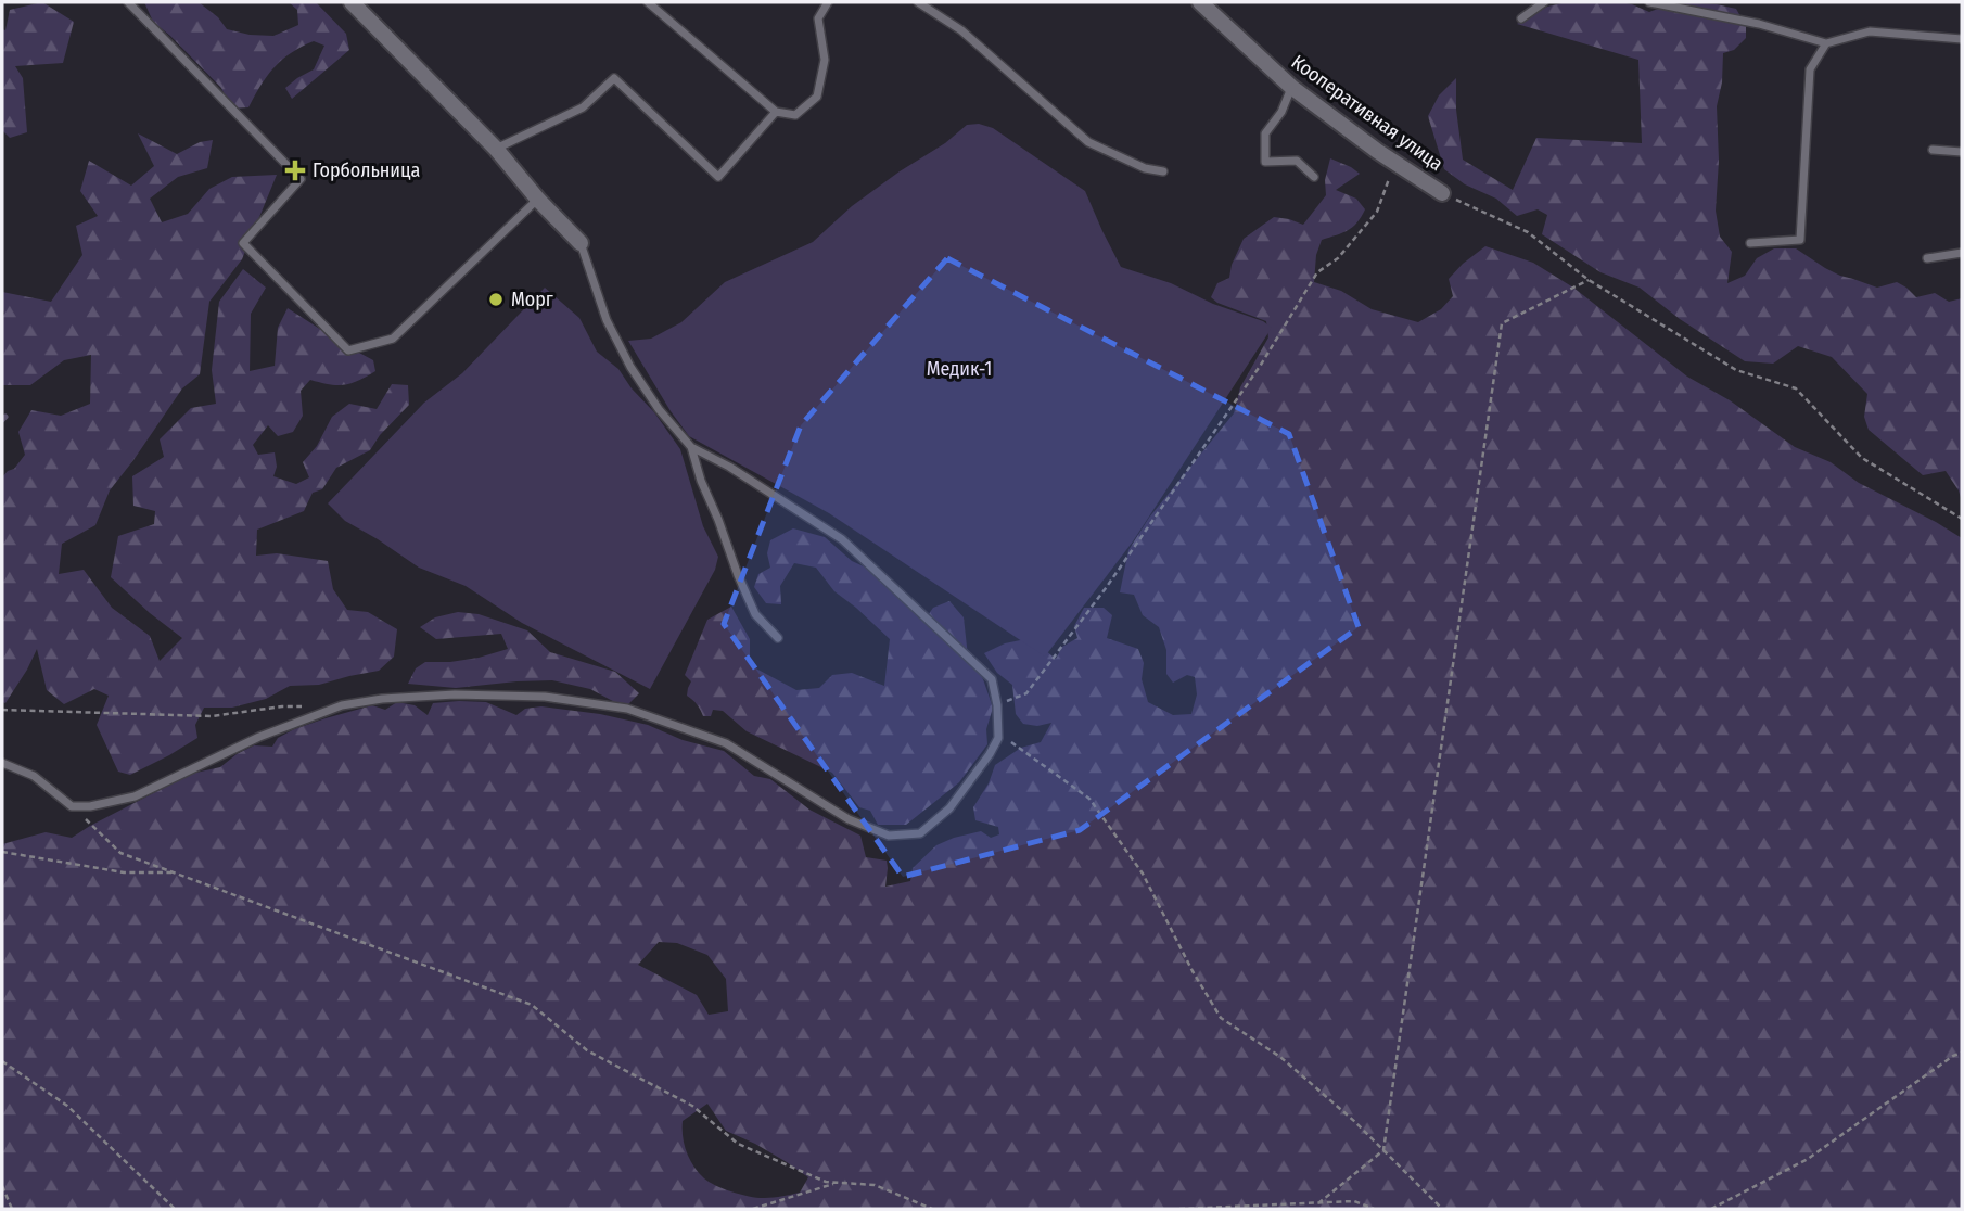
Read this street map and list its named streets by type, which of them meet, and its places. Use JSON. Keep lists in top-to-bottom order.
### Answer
{
  "streets": {
    "street": ["Кооперативная улица"]
  },
  "parks": ["Медик-1"],
  "places": {
    "health": ["Горбольница"],
    "other": ["Морг"]
  }
}
